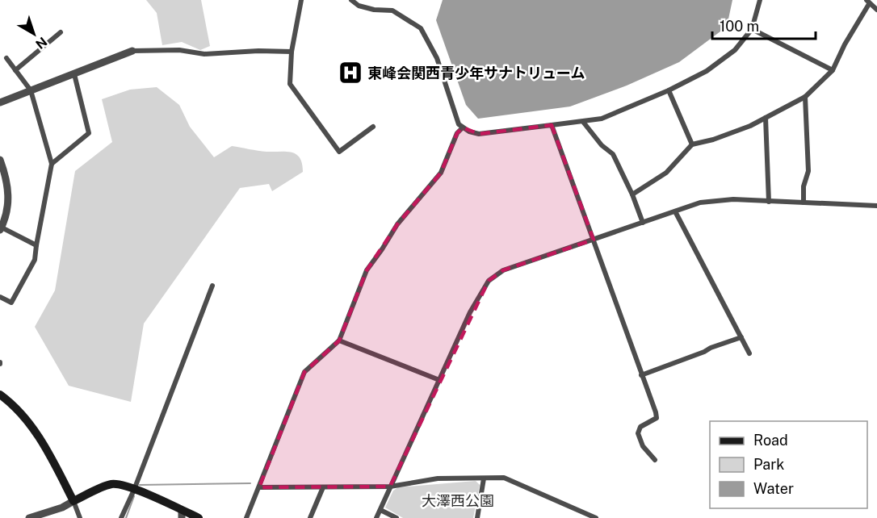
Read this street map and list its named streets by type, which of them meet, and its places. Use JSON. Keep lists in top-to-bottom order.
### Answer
{
  "parks": ["大澤西公園"],
  "places": {
    "hospital": ["東峰会関西青少年サナトリューム"]
  },
  "legend": ["Road", "Park", "Water"],
  "scale_bar": "100 m",
  "north": "bottom right"
}
